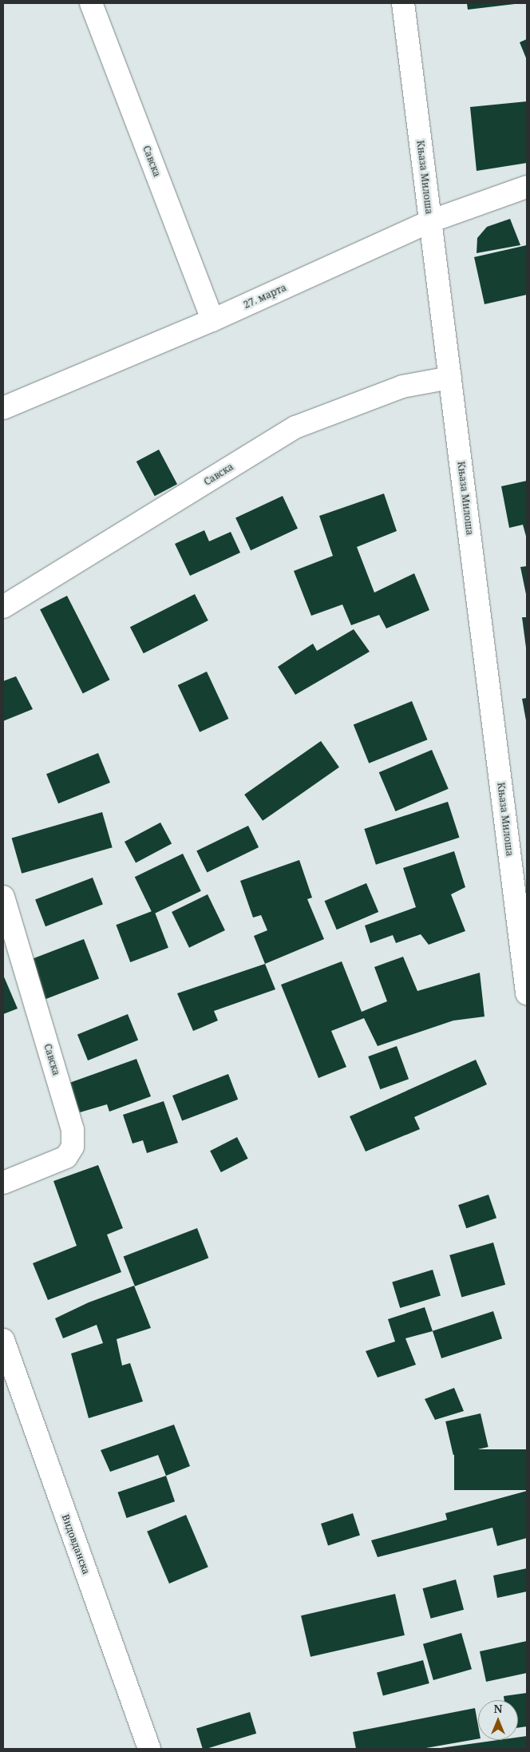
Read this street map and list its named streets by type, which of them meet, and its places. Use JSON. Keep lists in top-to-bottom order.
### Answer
{
  "streets": {
    "street": [
      "Савска",
      "Књаза Милоша",
      "27. марта",
      "Видовданска"
    ]
  },
  "crossings": [
    ["Савска", "Књаза Милоша"],
    ["Савска", "27. марта"],
    ["Књаза Милоша", "27. марта"]
  ],
  "north": "top"
}
